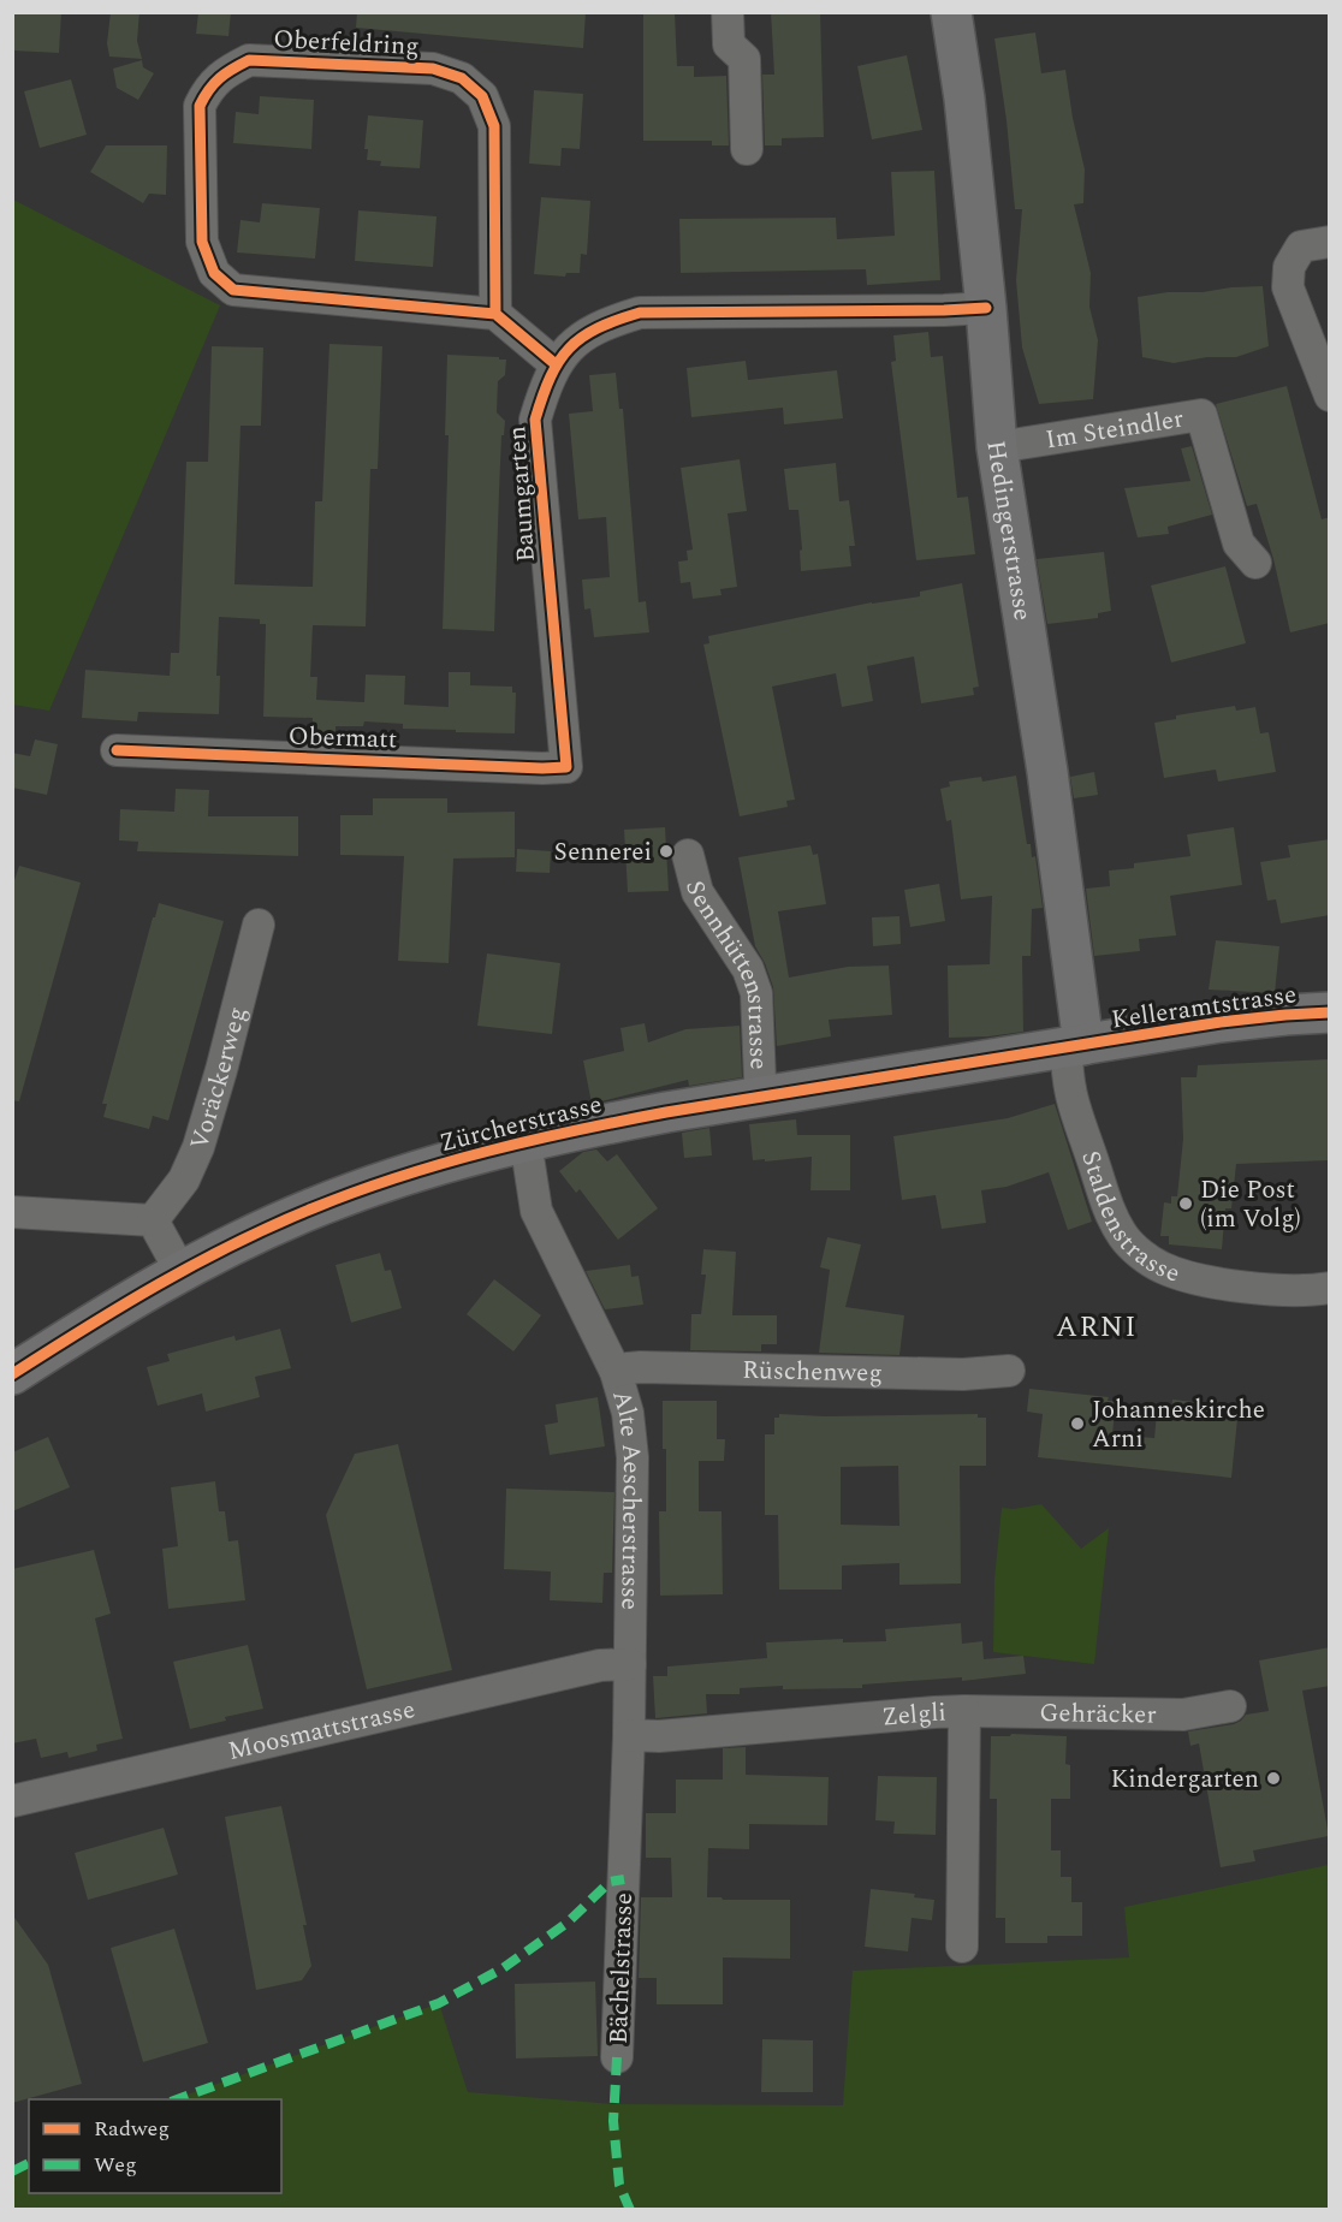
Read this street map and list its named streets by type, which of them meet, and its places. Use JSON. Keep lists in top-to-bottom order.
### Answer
{
  "streets": {
    "street": [
      "Oberfeldring",
      "Im Steindler",
      "Baumgarten",
      "Hedingerstrasse",
      "Obermatt",
      "Sennhüttenstrasse",
      "Kelleramtstrasse",
      "Voräckerweg",
      "Zürcherstrasse",
      "Staldenstrasse",
      "Rüschenweg",
      "Alte Aescherstrasse",
      "Gehräcker",
      "Zelgli",
      "Moosmattstrasse",
      "Bächelstrasse"
    ]
  },
  "crossings": [
    ["Im Steindler", "Hedingerstrasse"],
    ["Baumgarten", "Hedingerstrasse"],
    ["Baumgarten", "Obermatt"],
    ["Hedingerstrasse", "Kelleramtstrasse"],
    ["Hedingerstrasse", "Zürcherstrasse"],
    ["Hedingerstrasse", "Staldenstrasse"],
    ["Sennhüttenstrasse", "Zürcherstrasse"],
    ["Kelleramtstrasse", "Zürcherstrasse"],
    ["Kelleramtstrasse", "Staldenstrasse"],
    ["Zürcherstrasse", "Staldenstrasse"],
    ["Zürcherstrasse", "Alte Aescherstrasse"],
    ["Rüschenweg", "Alte Aescherstrasse"],
    ["Alte Aescherstrasse", "Zelgli"],
    ["Alte Aescherstrasse", "Moosmattstrasse"],
    ["Alte Aescherstrasse", "Bächelstrasse"],
    ["Gehräcker", "Zelgli"]
  ],
  "districts": ["ARNI"],
  "places": [
    "Sennerei",
    "Die Post (im Volg)",
    "Johanneskirche Arni",
    "Kindergarten"
  ],
  "legend": ["Radweg", "Weg"]
}
